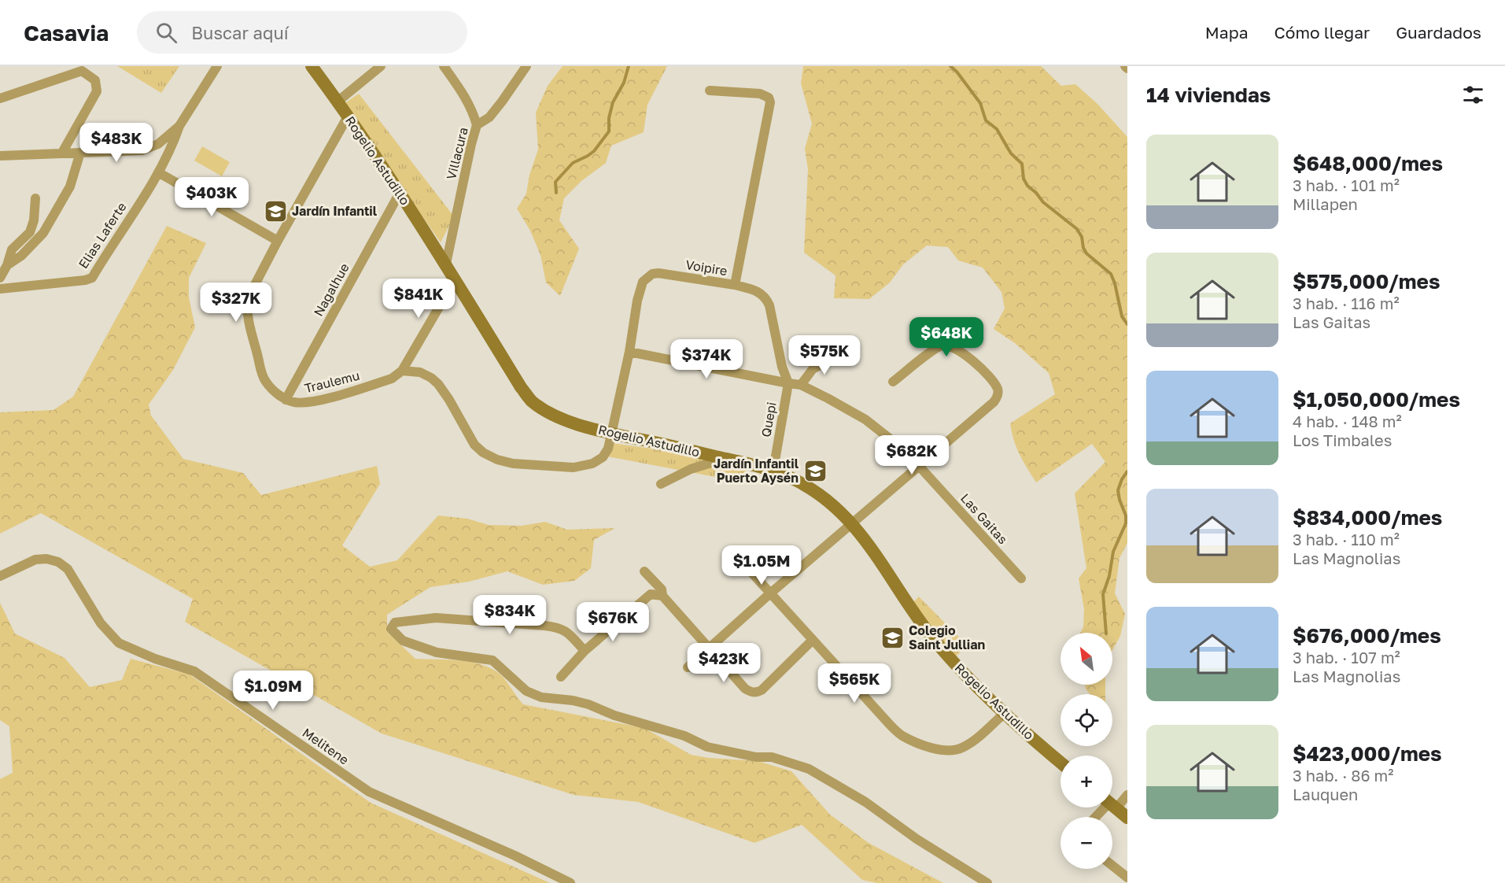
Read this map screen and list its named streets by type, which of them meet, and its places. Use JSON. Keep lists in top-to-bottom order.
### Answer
{
  "streets": {
    "street": [
      "Villacura",
      "Rogelio Astudillo",
      "Elias Laferte",
      "Voipire",
      "Nagalhue",
      "Traulemu",
      "Quepi",
      "Las Gaitas",
      "Melitene"
    ]
  },
  "crossings": [
    ["Villacura", "Rogelio Astudillo"],
    ["Rogelio Astudillo", "Voipire"],
    ["Rogelio Astudillo", "Nagalhue"],
    ["Rogelio Astudillo", "Quepi"],
    ["Voipire", "Quepi"],
    ["Voipire", "Las Gaitas"],
    ["Nagalhue", "Traulemu"],
    ["Quepi", "Las Gaitas"]
  ],
  "places": {
    "school or university": ["Jardín Infantil", "Jardín Infantil Puerto Aysén", "Colegio Saint Jullian"]
  },
  "north": "top left",
  "page": {
    "header": "Casavia",
    "search": "Buscar aquí",
    "nav": ["Mapa", "Cómo llegar", "Guardados"],
    "heading": "14 viviendas",
    "price": [
      "$483K",
      "$403K",
      "$841K",
      "$327K",
      "$648K",
      "$575K",
      "$374K",
      "$682K",
      "$1.05M",
      "$834K",
      "$676K",
      "$423K",
      "$565K",
      "$1.09M"
    ],
    "list": [
      {
        "name": "$648,000/mes",
        "note": "3 hab. · 101 m² · Millapen"
      },
      {
        "name": "$575,000/mes",
        "note": "3 hab. · 116 m² · Las Gaitas"
      },
      {
        "name": "$1,050,000/mes",
        "note": "4 hab. · 148 m² · Los Timbales"
      },
      {
        "name": "$834,000/mes",
        "note": "3 hab. · 110 m² · Las Magnolias"
      },
      {
        "name": "$676,000/mes",
        "note": "3 hab. · 107 m² · Las Magnolias"
      },
      {
        "name": "$423,000/mes",
        "note": "3 hab. · 86 m² · Lauquen"
      }
    ],
    "map_buttons": ["+", "−"]
  }
}
